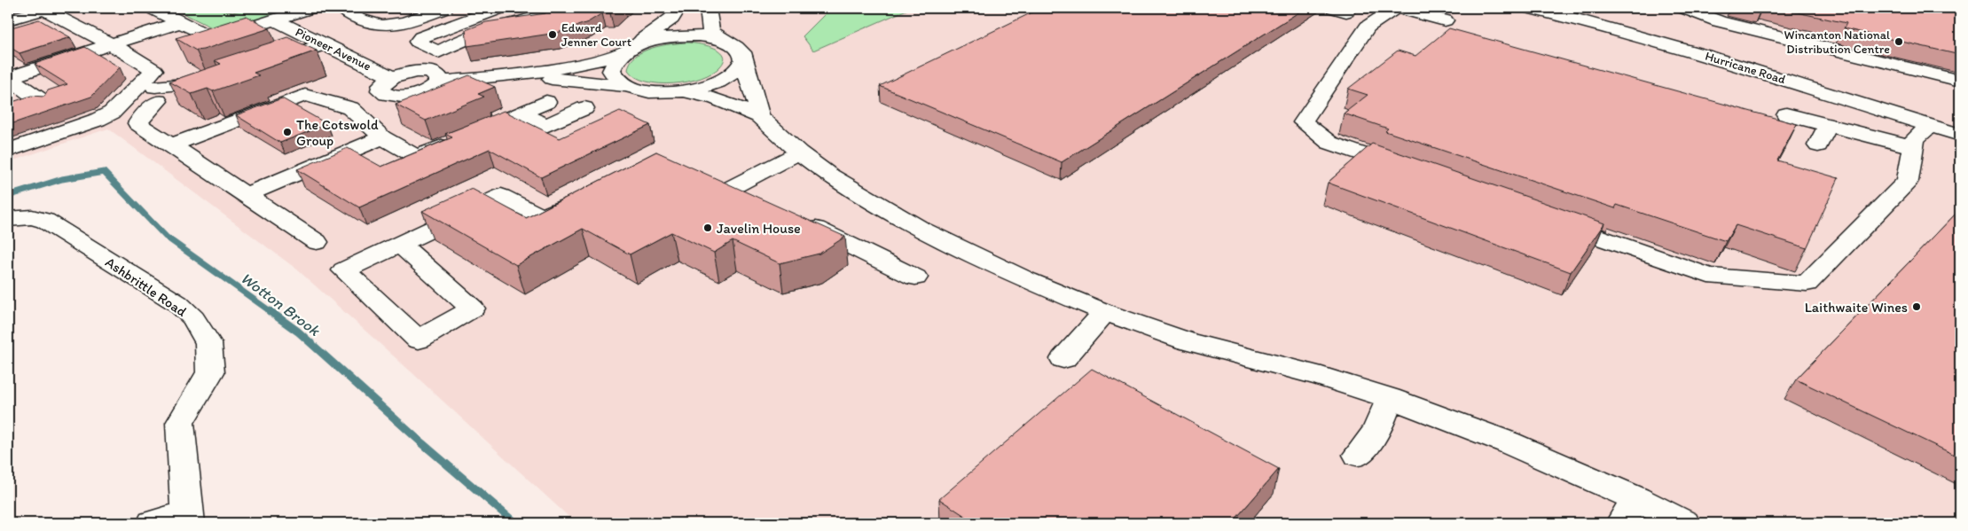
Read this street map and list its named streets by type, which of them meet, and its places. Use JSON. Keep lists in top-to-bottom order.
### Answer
{
  "streets": {
    "street": ["Pioneer Avenue", "Hurricane Road", "Ashbrittle Road"]
  },
  "water": ["Wotton Brook"],
  "places": [
    "Edward Jenner Court",
    "Wincanton National Distribution Centre",
    "The Cotswold Group",
    "Javelin House",
    "Laithwaite Wines"
  ]
}
